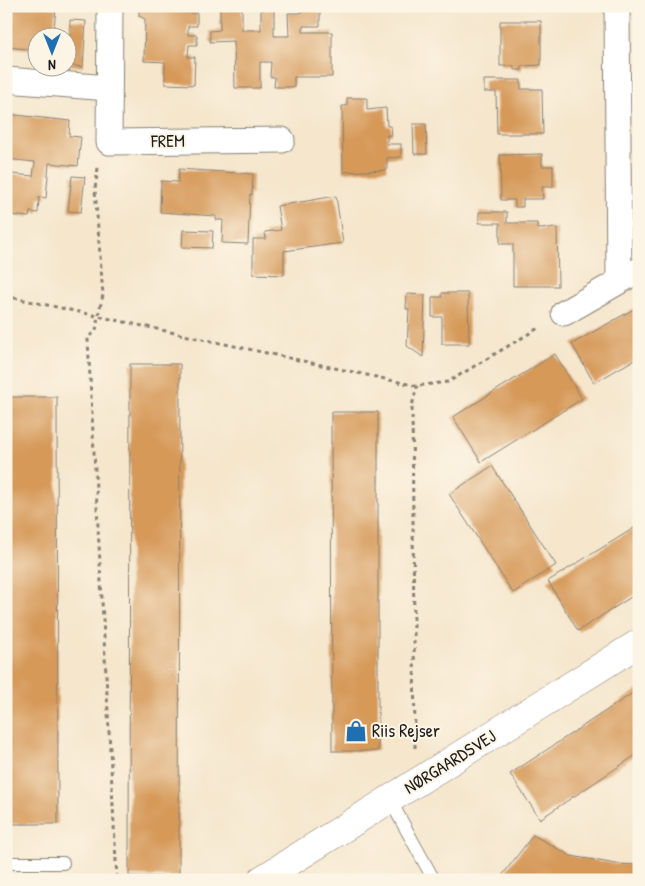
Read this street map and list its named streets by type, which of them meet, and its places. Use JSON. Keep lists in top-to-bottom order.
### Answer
{
  "streets": {
    "street": ["FREM", "NØRGAARDSVEJ"]
  },
  "places": {
    "shop": ["Riis Rejser"]
  },
  "north": "bottom"
}
